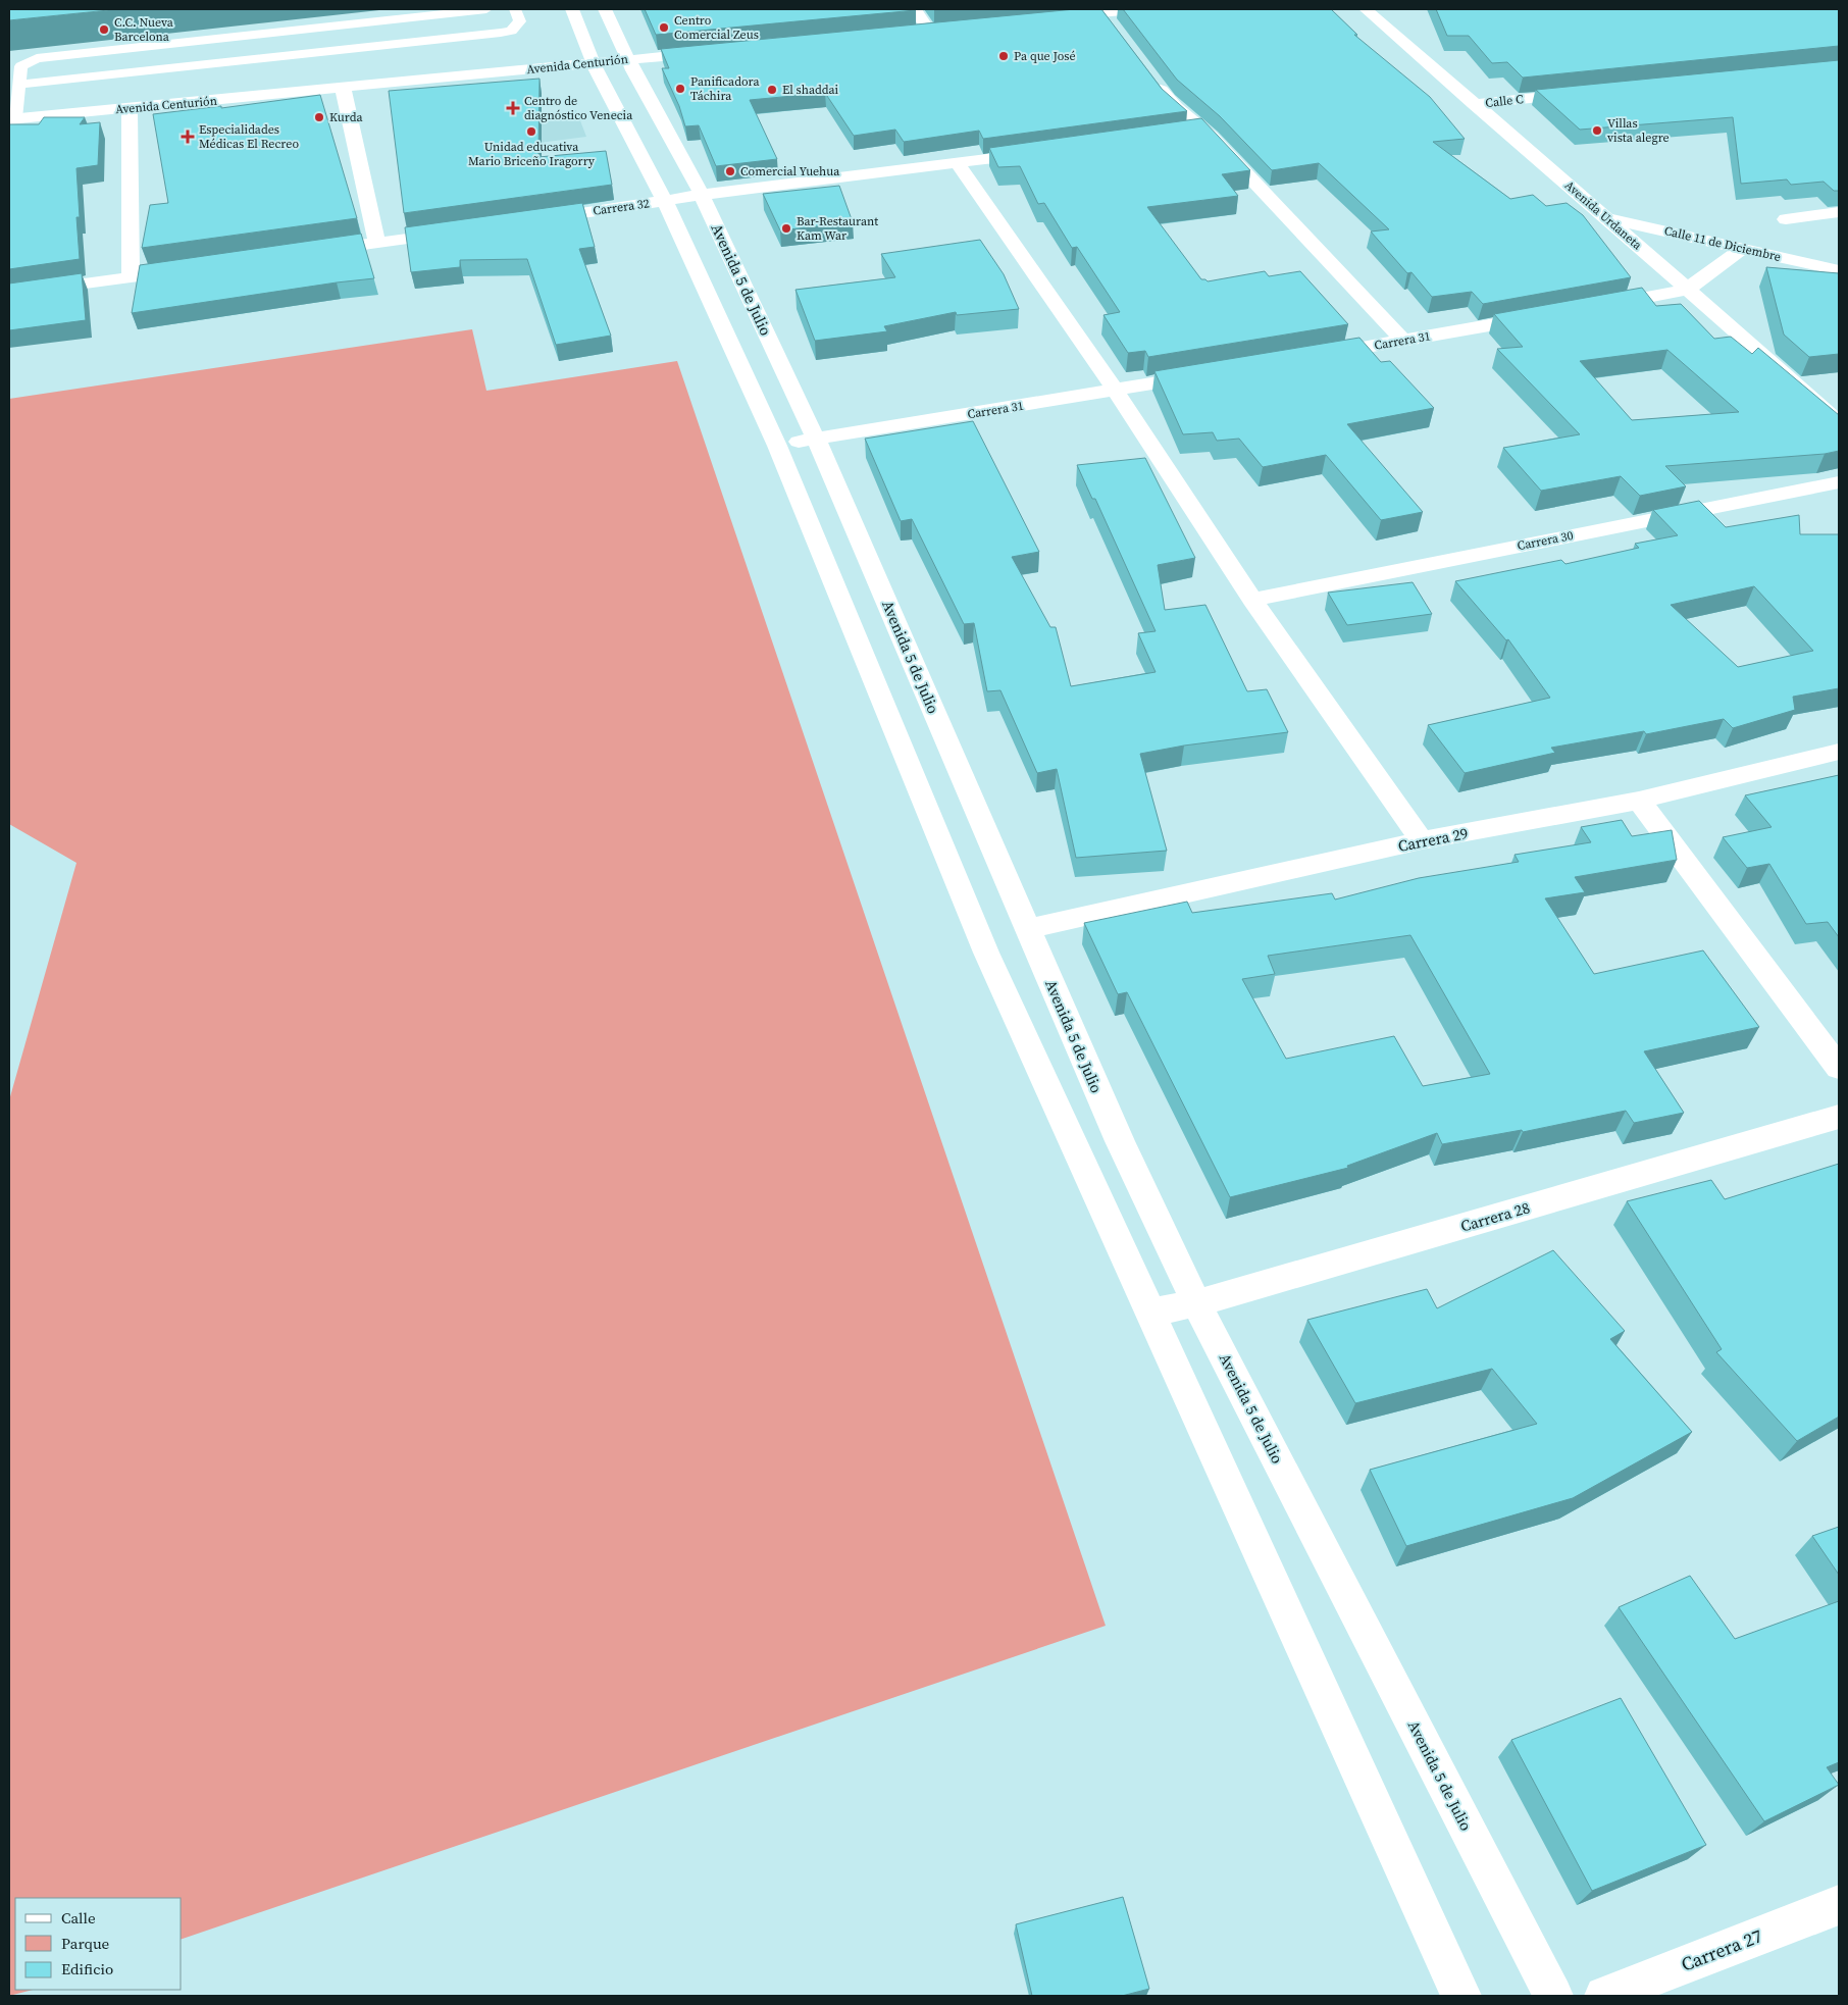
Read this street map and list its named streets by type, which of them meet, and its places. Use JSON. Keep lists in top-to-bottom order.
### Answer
{
  "streets": {
    "street": [
      "Avenida Centurión",
      "Calle C",
      "Carrera 32",
      "Avenida Urdaneta",
      "Calle 11 de Diciembre",
      "Avenida 5 de Julio",
      "Carrera 31",
      "Carrera 30",
      "Carrera 29",
      "Carrera 28",
      "Carrera 27"
    ]
  },
  "crossings": [
    ["Avenida Centurión", "Avenida 5 de Julio"],
    ["Calle C", "Avenida Urdaneta"],
    ["Carrera 32", "Avenida 5 de Julio"],
    ["Avenida Urdaneta", "Calle 11 de Diciembre"],
    ["Avenida 5 de Julio", "Carrera 31"],
    ["Avenida 5 de Julio", "Carrera 29"],
    ["Avenida 5 de Julio", "Carrera 28"]
  ],
  "places": {
    "other": [
      "Centro Comercial Zeus",
      "C.C. Nueva Barcelona",
      "Pa que José",
      "Panificadora Táchira",
      "El shaddai",
      "Kurda",
      "Villas vista alegre",
      "Unidad educativa Mario Briceño Iragorry",
      "Comercial Yuehua",
      "Bar-Restaurant Kam War"
    ],
    "health": ["Centro de diagnóstico Venecia", "Especialidades Médicas El Recreo"]
  },
  "legend": ["Calle", "Parque", "Edificio"]
}
